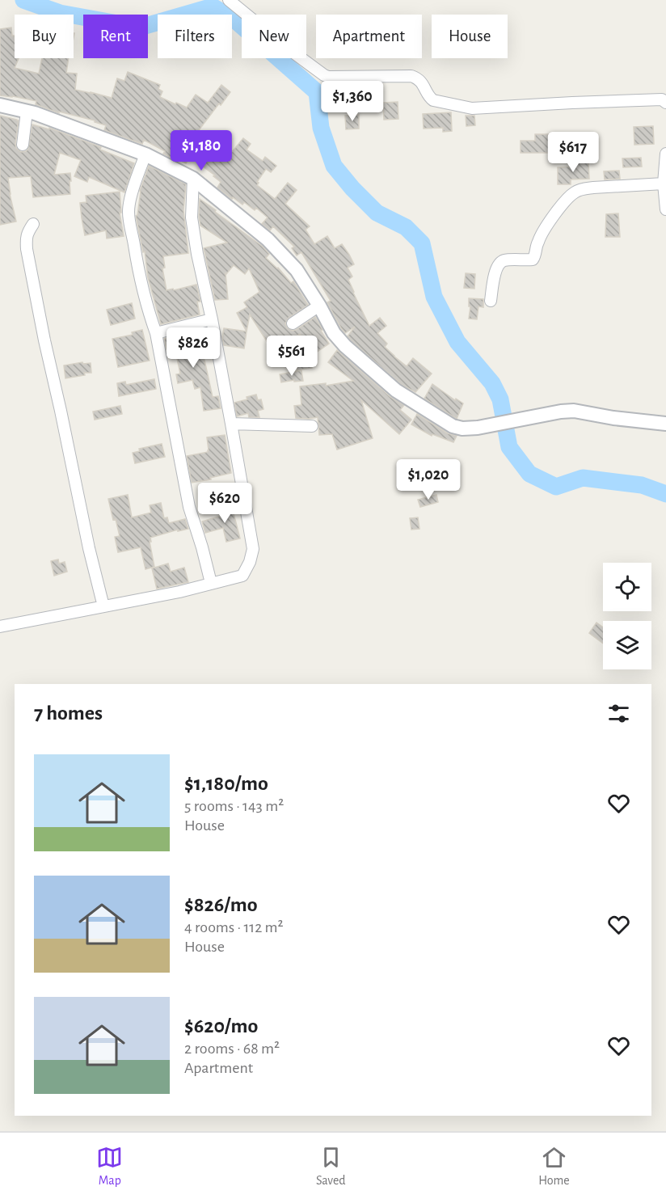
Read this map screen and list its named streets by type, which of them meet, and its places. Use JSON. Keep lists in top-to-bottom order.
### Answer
{
  "page": {
    "chip": [
      "Buy",
      "Rent",
      "Filters",
      "New",
      "Apartment",
      "House"
    ],
    "price": [
      "$1,360",
      "$1,180",
      "$617",
      "$826",
      "$561",
      "$1,020",
      "$620"
    ],
    "heading": "7 homes",
    "list": [
      {
        "name": "$1,180/mo",
        "note": "5 rooms · 143 m² · House"
      },
      {
        "name": "$826/mo",
        "note": "4 rooms · 112 m² · House"
      },
      {
        "name": "$620/mo",
        "note": "2 rooms · 68 m² · Apartment"
      }
    ],
    "tabs": ["Map", "Saved", "Home"]
  }
}
